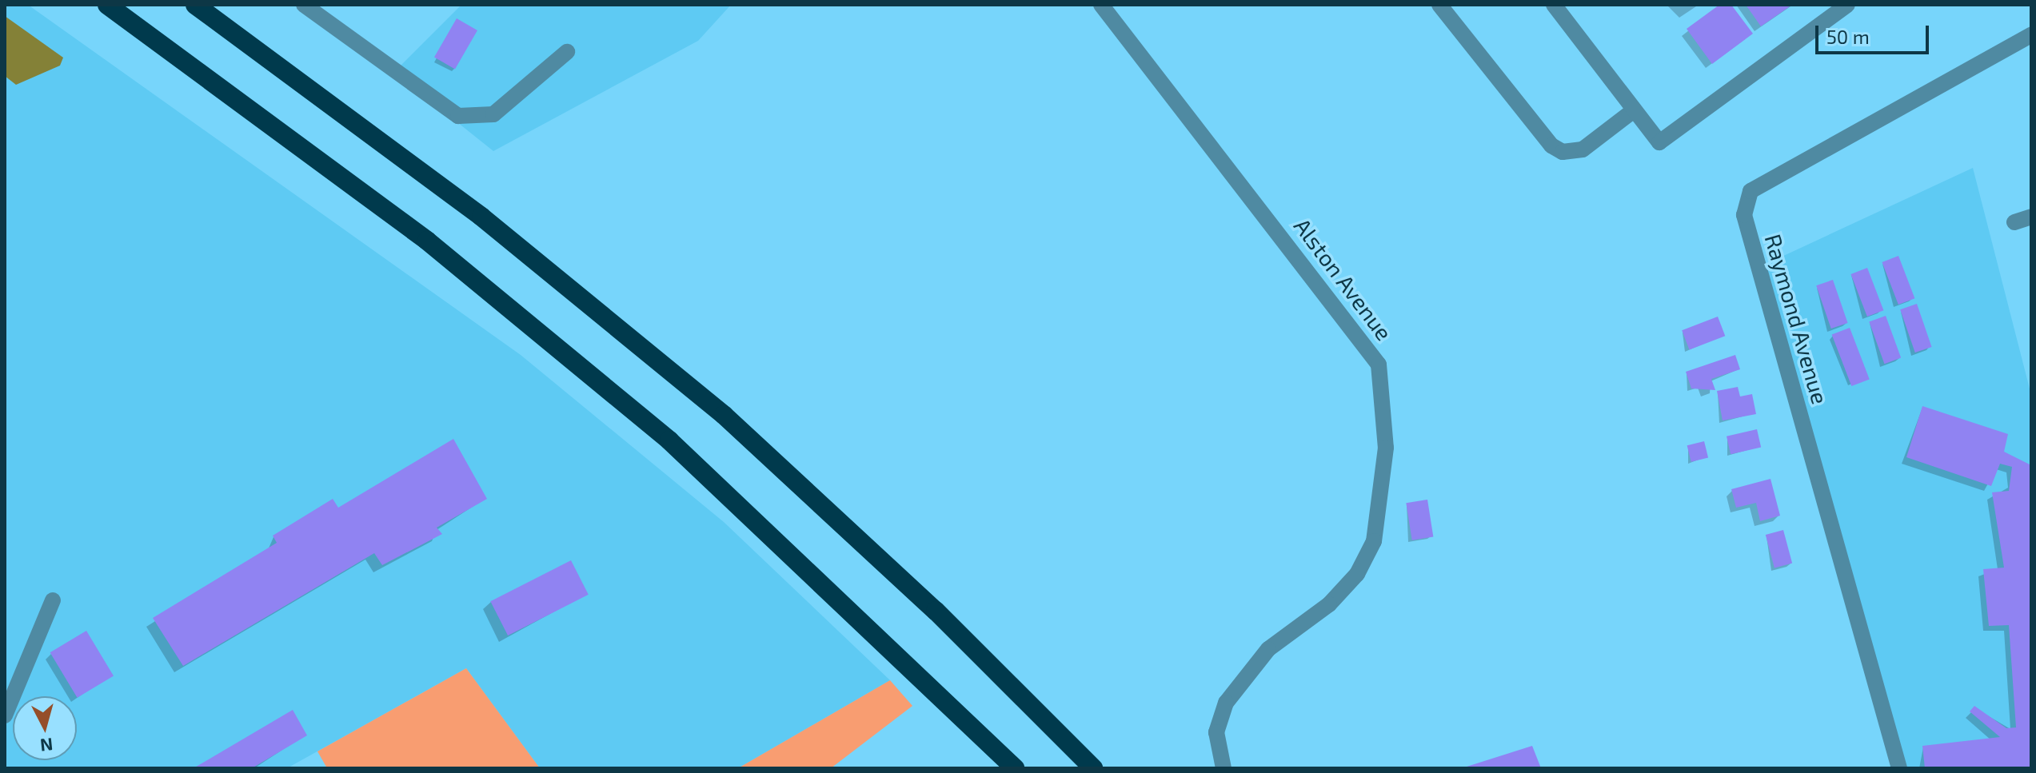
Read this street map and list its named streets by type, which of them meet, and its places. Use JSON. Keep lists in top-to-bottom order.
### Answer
{
  "streets": {
    "street": ["Alston Avenue", "Raymond Avenue"]
  },
  "scale_bar": "50 m",
  "north": "bottom"
}
